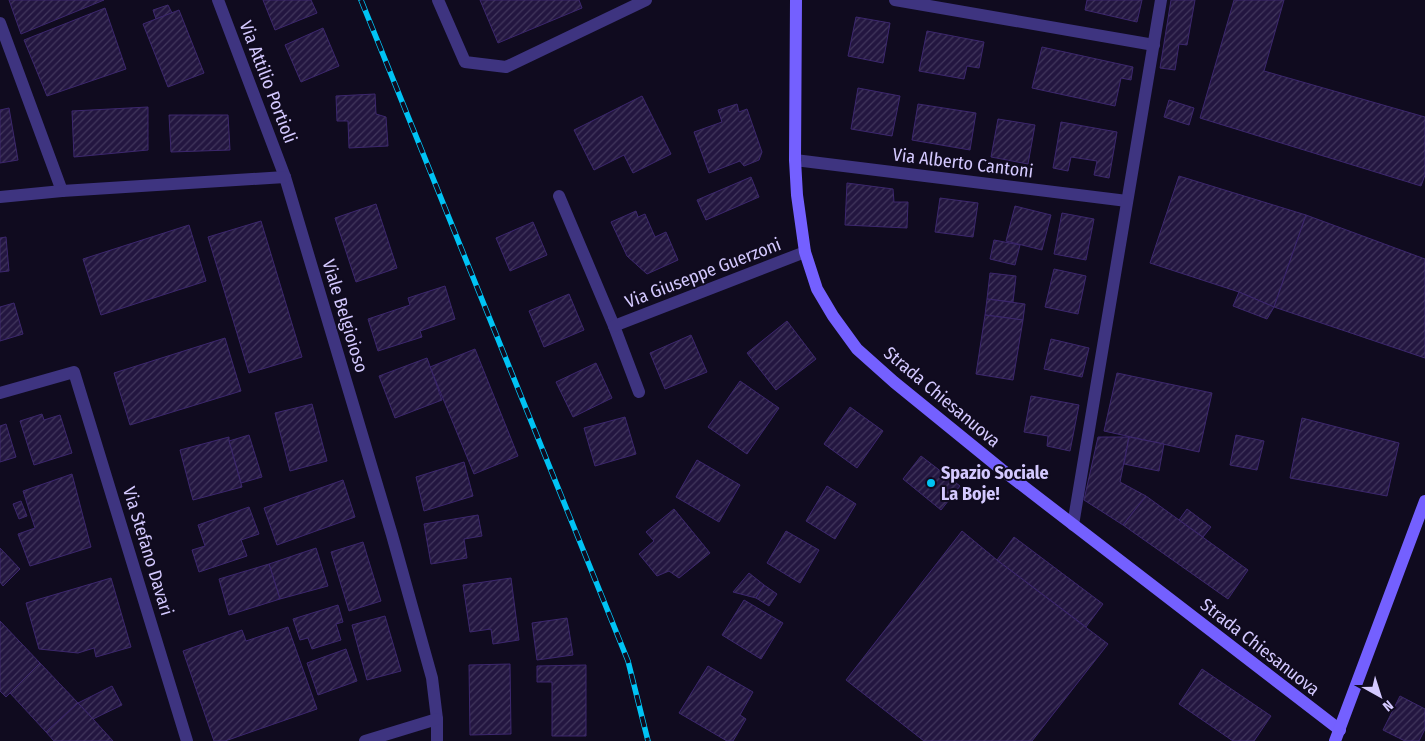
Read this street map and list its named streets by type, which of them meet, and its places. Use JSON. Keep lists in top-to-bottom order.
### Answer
{
  "streets": {
    "main road": ["Strada Chiesanuova"],
    "street": [
      "Via Attilio Portioli",
      "Via Alberto Cantoni",
      "Via Giuseppe Guerzoni",
      "Viale Belgioioso",
      "Via Stefano Davari"
    ]
  },
  "crossings": [
    ["Via Attilio Portioli", "Viale Belgioioso"],
    ["Via Alberto Cantoni", "Strada Chiesanuova"],
    ["Via Giuseppe Guerzoni", "Strada Chiesanuova"]
  ],
  "places": ["Spazio Sociale La Boje!"],
  "north": "bottom right"
}
